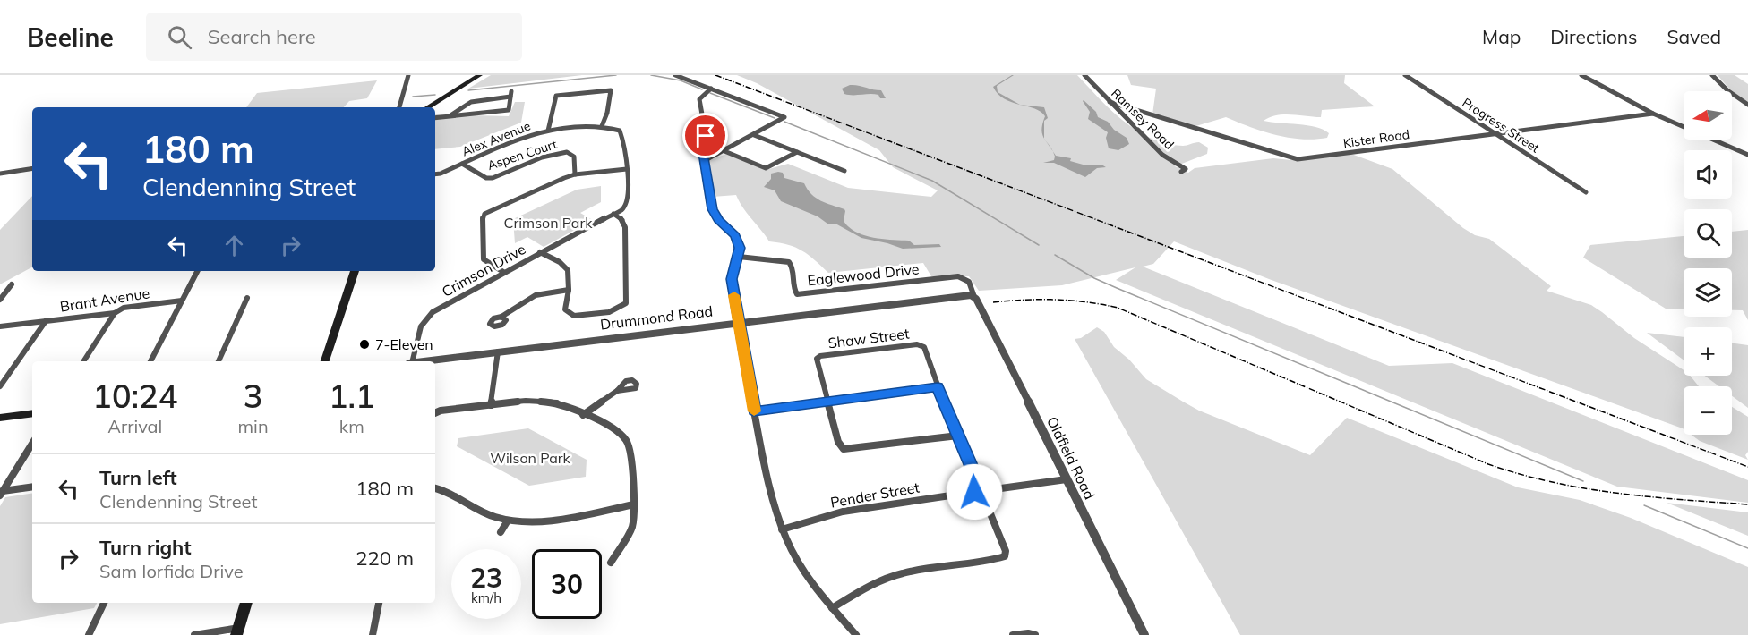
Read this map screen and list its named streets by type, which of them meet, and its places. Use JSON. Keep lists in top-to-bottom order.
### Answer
{
  "streets": {
    "street": [
      "Ramsey Road",
      "Progress Street",
      "Alex Avenue",
      "Kister Road",
      "Aspen Court",
      "Crimson Drive",
      "Eaglewood Drive",
      "Brant Avenue",
      "Drummond Road",
      "Shaw Street",
      "Oldfield Road",
      "Pender Street"
    ]
  },
  "crossings": [
    ["Ramsey Road", "Kister Road"],
    ["Progress Street", "Kister Road"],
    ["Alex Avenue", "Aspen Court"],
    ["Alex Avenue", "Crimson Drive"],
    ["Eaglewood Drive", "Drummond Road"],
    ["Eaglewood Drive", "Oldfield Road"],
    ["Drummond Road", "Oldfield Road"]
  ],
  "parks": ["Crimson Park", "Wilson Park"],
  "places": ["7-Eleven"],
  "north": "left",
  "page": {
    "header": "Beeline",
    "search": "Search here",
    "nav": ["Map", "Directions", "Saved"],
    "map_buttons": ["+", "−"],
    "turn": ["180 m", "Clendenning Street"],
    "eta": [
      "10:24",
      "Arrival",
      "3",
      "min",
      "1.1",
      "km"
    ],
    "list": [
      {
        "name": "Turn left",
        "note": "Clendenning Street",
        "value": "180 m"
      },
      {
        "name": "Turn right",
        "note": "Sam Iorfida Drive",
        "value": "220 m"
      }
    ],
    "speed": "23 km/h",
    "limit": "30"
  }
}
